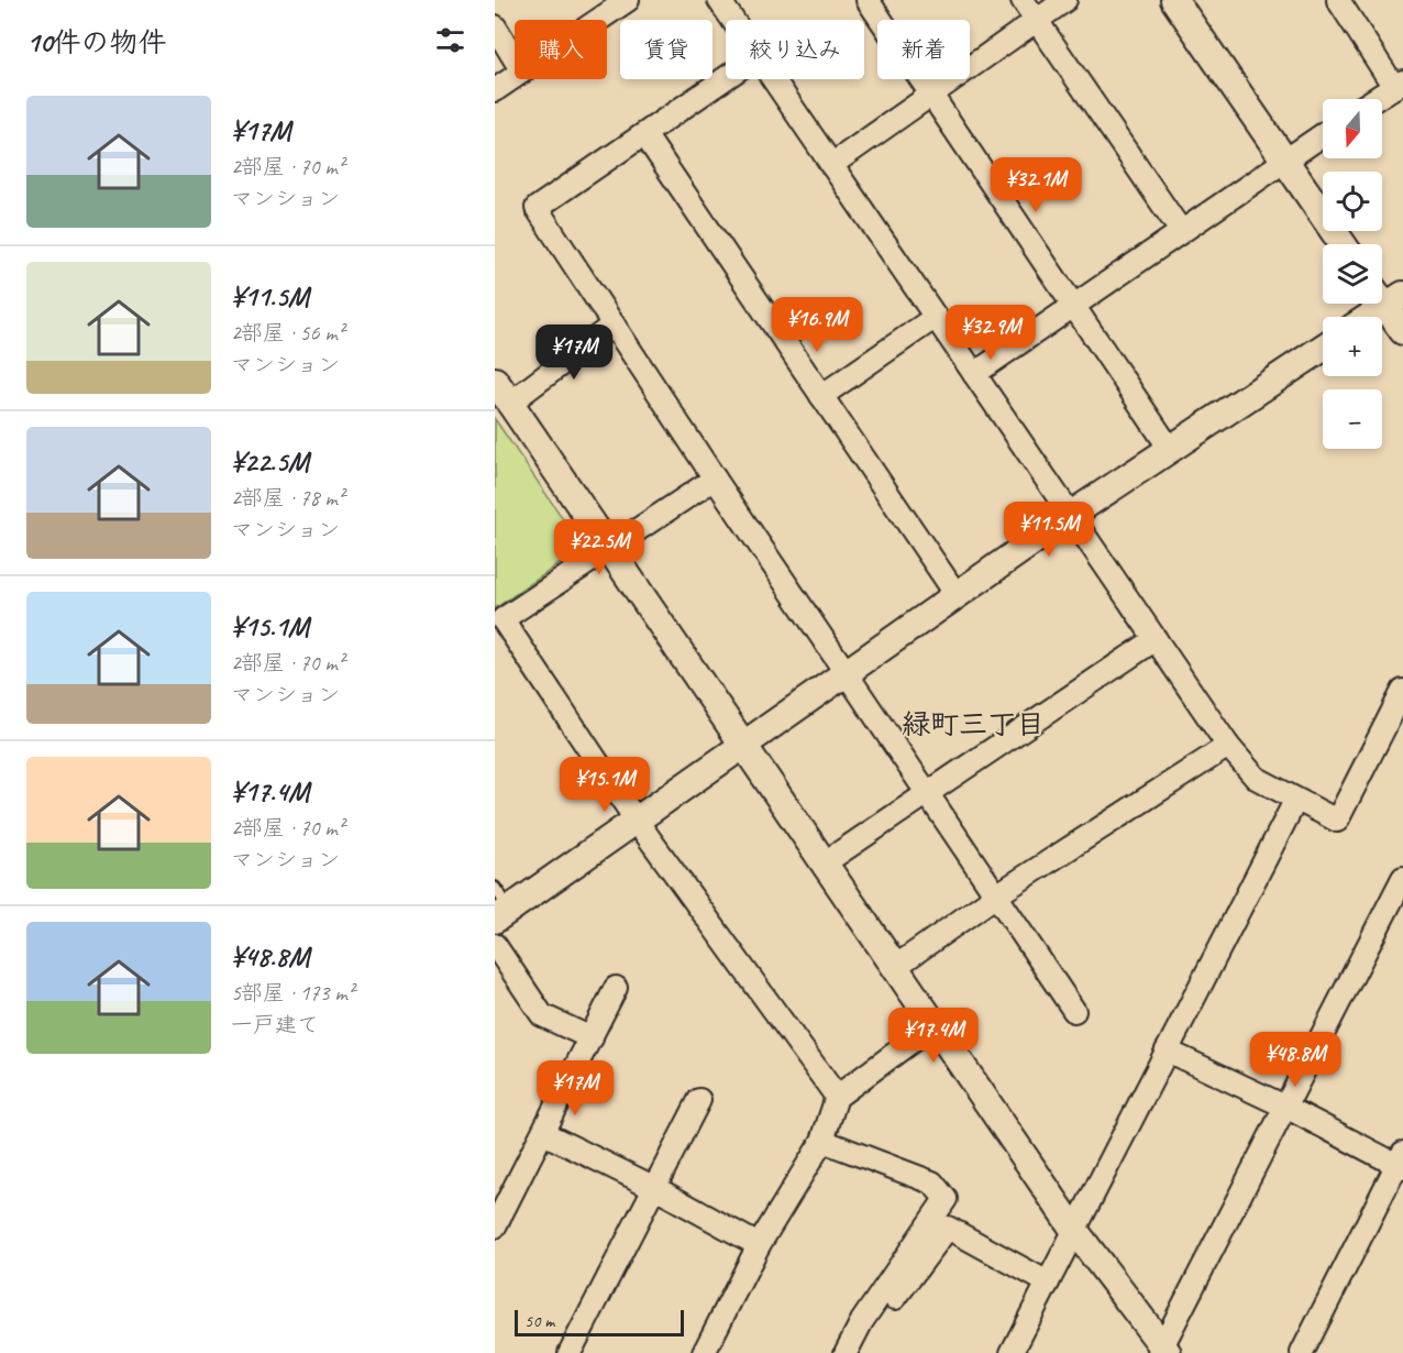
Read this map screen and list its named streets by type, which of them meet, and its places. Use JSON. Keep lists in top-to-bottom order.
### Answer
{
  "districts": ["緑町三丁目"],
  "scale_bar": "50 m",
  "north": "bottom",
  "page": {
    "heading": "10件の物件",
    "chip": [
      "購入",
      "賃貸",
      "絞り込み",
      "新着"
    ],
    "list": [
      {
        "name": "¥17M",
        "note": "2部屋 · 70 m² · マンション"
      },
      {
        "name": "¥11.5M",
        "note": "2部屋 · 56 m² · マンション"
      },
      {
        "name": "¥22.5M",
        "note": "2部屋 · 78 m² · マンション"
      },
      {
        "name": "¥15.1M",
        "note": "2部屋 · 70 m² · マンション"
      },
      {
        "name": "¥17.4M",
        "note": "2部屋 · 70 m² · マンション"
      },
      {
        "name": "¥48.8M",
        "note": "5部屋 · 173 m² · 一戸建て"
      }
    ],
    "map_buttons": ["+", "−"],
    "price": [
      "¥32.1M",
      "¥16.9M",
      "¥32.9M",
      "¥17M",
      "¥11.5M",
      "¥22.5M",
      "¥15.1M",
      "¥17.4M",
      "¥48.8M",
      "¥17M"
    ],
    "scale": "50 m"
  }
}
